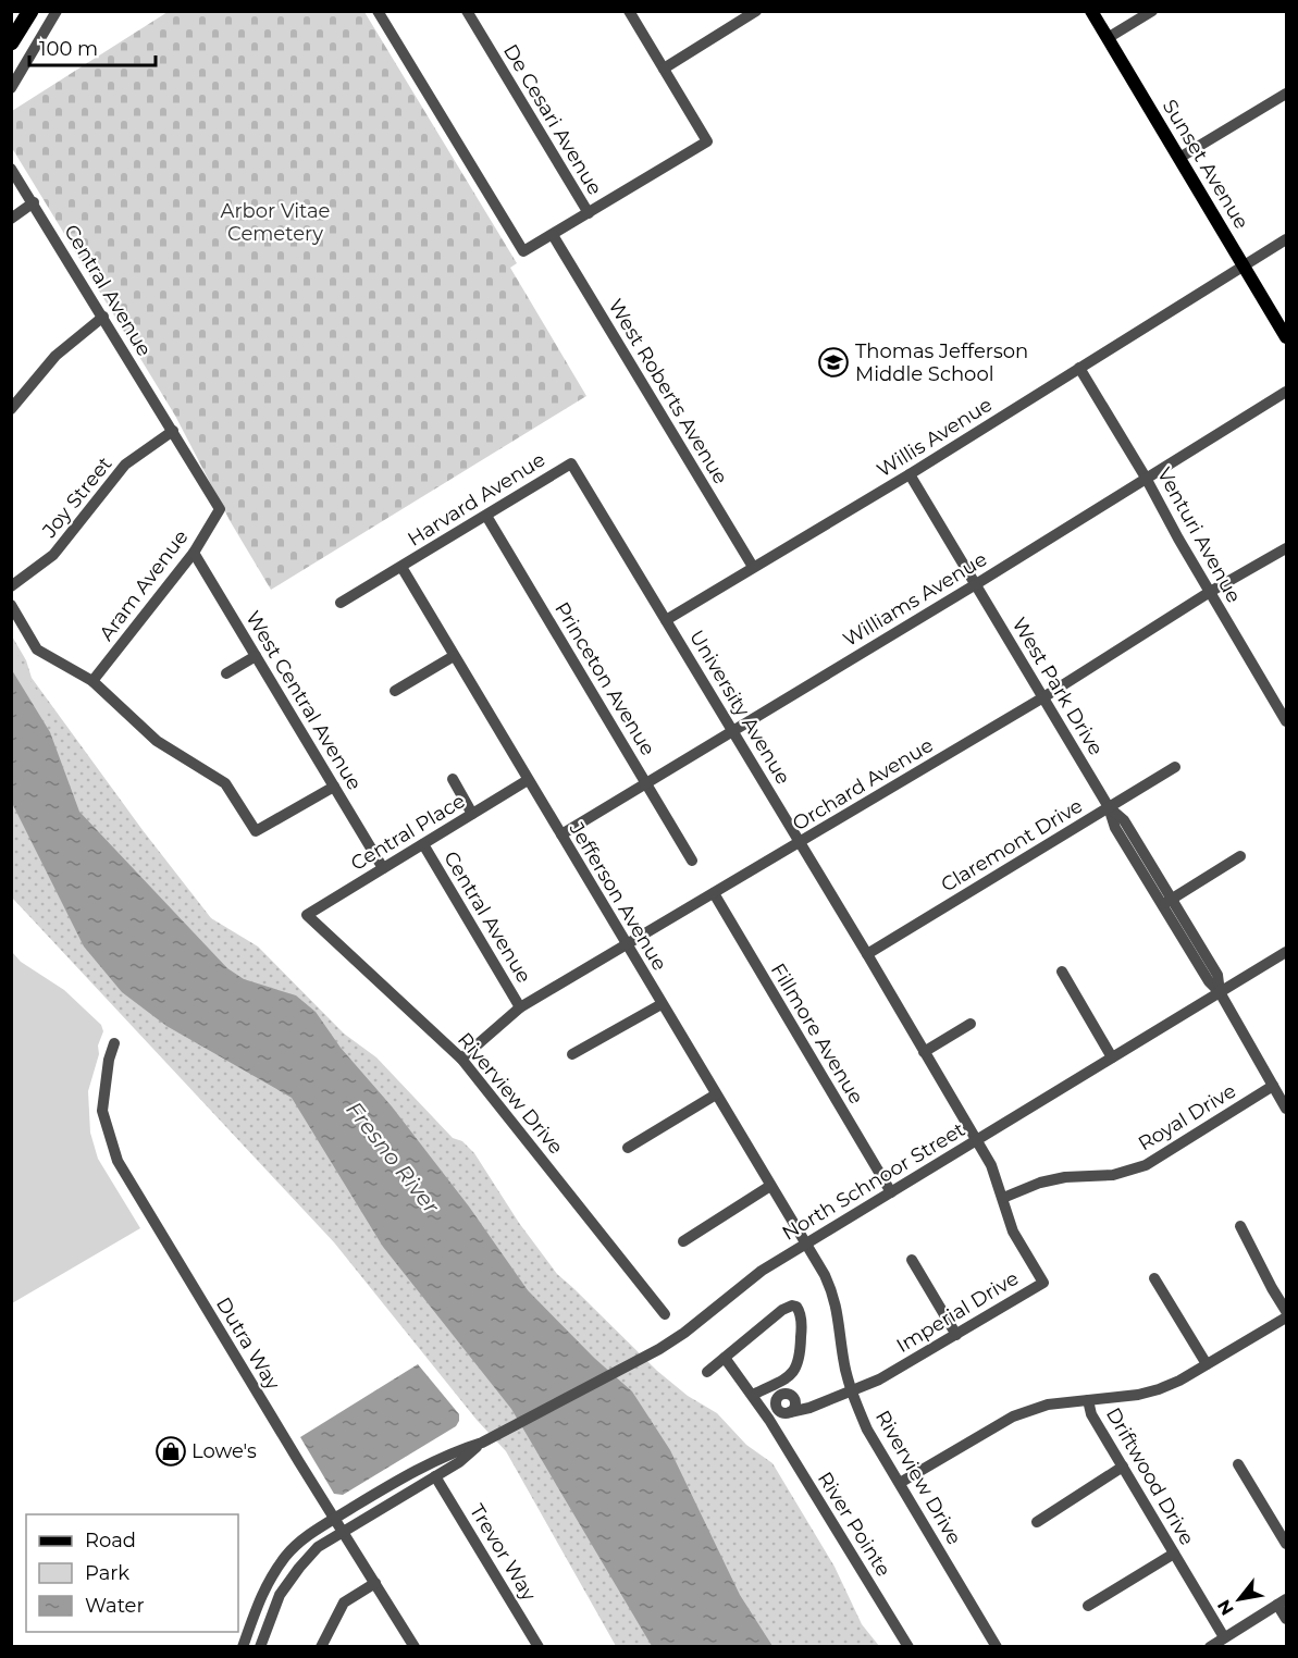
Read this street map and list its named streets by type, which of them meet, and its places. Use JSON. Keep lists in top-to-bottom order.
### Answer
{
  "streets": {
    "main road": ["Sunset Avenue"],
    "street": [
      "De Cesari Avenue",
      "Central Avenue",
      "West Roberts Avenue",
      "Willis Avenue",
      "Joy Street",
      "Harvard Avenue",
      "Venturi Avenue",
      "Aram Avenue",
      "Williams Avenue",
      "Princeton Avenue",
      "West Park Drive",
      "West Central Avenue",
      "University Avenue",
      "Orchard Avenue",
      "Central Place",
      "Claremont Drive",
      "Jefferson Avenue",
      "Fillmore Avenue",
      "Riverview Drive",
      "Royal Drive",
      "North Schnoor Street",
      "Imperial Drive",
      "Dutra Way",
      "Driftwood Drive",
      "River Pointe",
      "Trevor Way"
    ]
  },
  "crossings": [
    ["Sunset Avenue", "Willis Avenue"],
    ["Central Avenue", "Joy Street"],
    ["Central Avenue", "Aram Avenue"],
    ["Central Avenue", "Orchard Avenue"],
    ["Central Avenue", "Central Place"],
    ["West Roberts Avenue", "Willis Avenue"],
    ["Willis Avenue", "Venturi Avenue"],
    ["Willis Avenue", "West Park Drive"],
    ["Willis Avenue", "University Avenue"],
    ["Joy Street", "Aram Avenue"],
    ["Harvard Avenue", "Princeton Avenue"],
    ["Harvard Avenue", "University Avenue"],
    ["Harvard Avenue", "Jefferson Avenue"],
    ["Venturi Avenue", "Williams Avenue"],
    ["Venturi Avenue", "Orchard Avenue"],
    ["Aram Avenue", "West Central Avenue"],
    ["Williams Avenue", "Princeton Avenue"],
    ["Williams Avenue", "West Park Drive"],
    ["Williams Avenue", "University Avenue"],
    ["Williams Avenue", "Jefferson Avenue"],
    ["West Park Drive", "Orchard Avenue"],
    ["West Park Drive", "Claremont Drive"],
    ["West Park Drive", "Royal Drive"],
    ["West Park Drive", "North Schnoor Street"],
    ["West Central Avenue", "Central Place"],
    ["University Avenue", "Orchard Avenue"],
    ["University Avenue", "Claremont Drive"],
    ["University Avenue", "North Schnoor Street"],
    ["University Avenue", "Imperial Drive"],
    ["Orchard Avenue", "Jefferson Avenue"],
    ["Orchard Avenue", "Fillmore Avenue"],
    ["Orchard Avenue", "Riverview Drive"],
    ["Central Place", "Jefferson Avenue"],
    ["Central Place", "Riverview Drive"],
    ["Jefferson Avenue", "Riverview Drive"],
    ["Jefferson Avenue", "North Schnoor Street"],
    ["Fillmore Avenue", "North Schnoor Street"],
    ["Riverview Drive", "North Schnoor Street"],
    ["Riverview Drive", "Imperial Drive"],
    ["Royal Drive", "Imperial Drive"],
    ["North Schnoor Street", "Imperial Drive"],
    ["North Schnoor Street", "Dutra Way"],
    ["North Schnoor Street", "Trevor Way"]
  ],
  "water": ["Fresno River"],
  "parks": ["Arbor Vitae Cemetery"],
  "places": {
    "school or university": ["Thomas Jefferson Middle School"],
    "shop": ["Lowe's"]
  },
  "legend": ["Road", "Park", "Water"],
  "scale_bar": "100 m",
  "north": "bottom left"
}
